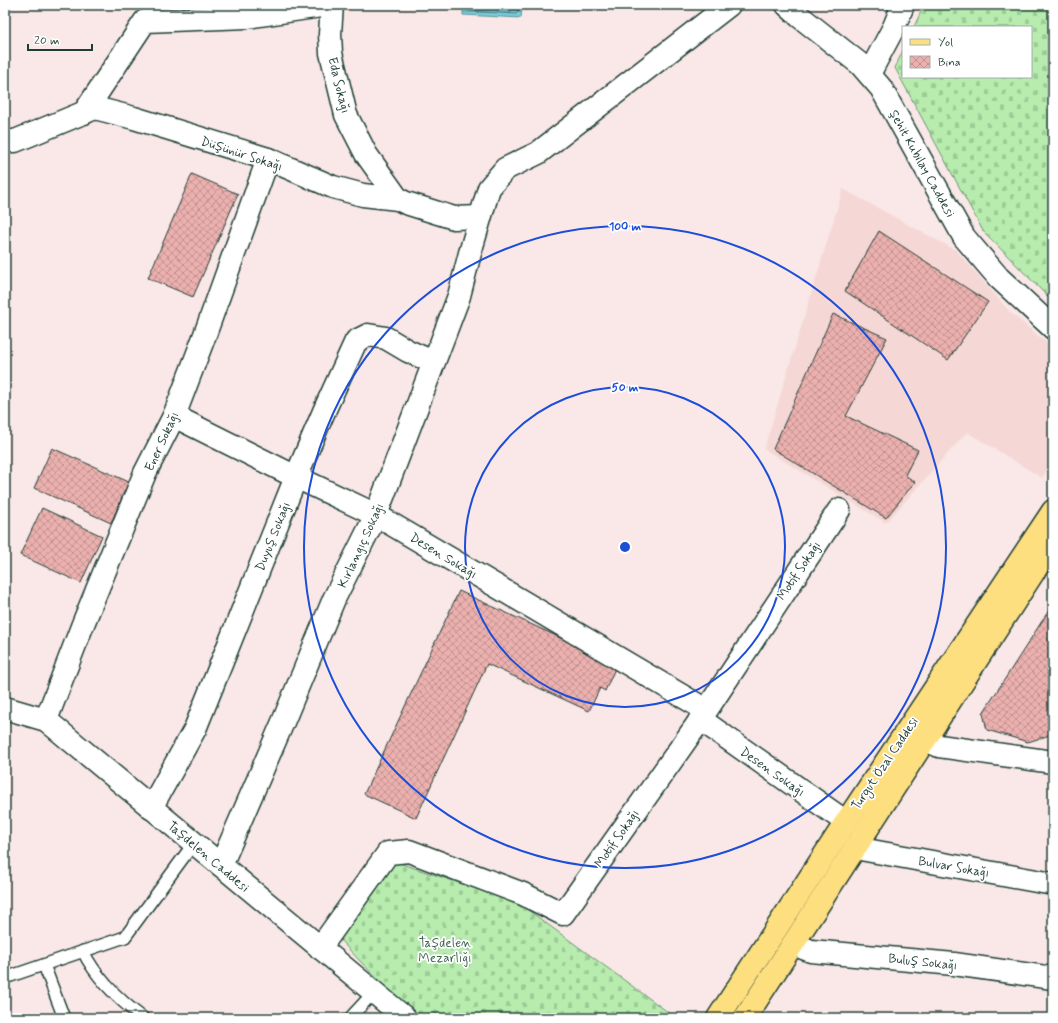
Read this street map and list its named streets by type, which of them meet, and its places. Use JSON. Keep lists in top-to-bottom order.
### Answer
{
  "streets": {
    "main road": ["Turgut Özal Caddesi"],
    "street": [
      "Eda Sokağı",
      "Düşünür Sokağı",
      "Şehit Kubilay Caddesi",
      "Ener Sokağı",
      "Duyuş Sokağı",
      "Kırlangıç Sokağı",
      "Desen Sokağı",
      "Motif Sokağı",
      "Taşdelen Caddesi",
      "Bulvar Sokağı",
      "Buluş Sokağı"
    ]
  },
  "crossings": [
    ["Eda Sokağı", "Düşünür Sokağı"],
    ["Düşünür Sokağı", "Ener Sokağı"],
    ["Düşünür Sokağı", "Kırlangıç Sokağı"],
    ["Ener Sokağı", "Desen Sokağı"],
    ["Ener Sokağı", "Taşdelen Caddesi"],
    ["Duyuş Sokağı", "Kırlangıç Sokağı"],
    ["Duyuş Sokağı", "Desen Sokağı"],
    ["Duyuş Sokağı", "Taşdelen Caddesi"],
    ["Kırlangıç Sokağı", "Desen Sokağı"],
    ["Kırlangıç Sokağı", "Taşdelen Caddesi"],
    ["Desen Sokağı", "Motif Sokağı"],
    ["Desen Sokağı", "Turgut Özal Caddesi"],
    ["Motif Sokağı", "Taşdelen Caddesi"],
    ["Turgut Özal Caddesi", "Bulvar Sokağı"],
    ["Turgut Özal Caddesi", "Buluş Sokağı"]
  ],
  "parks": ["Taşdelen Mezarlığı"],
  "legend": ["Yol", "Bina"],
  "scale_bar": "20 m",
  "rings": ["100 m", "50 m"]
}
